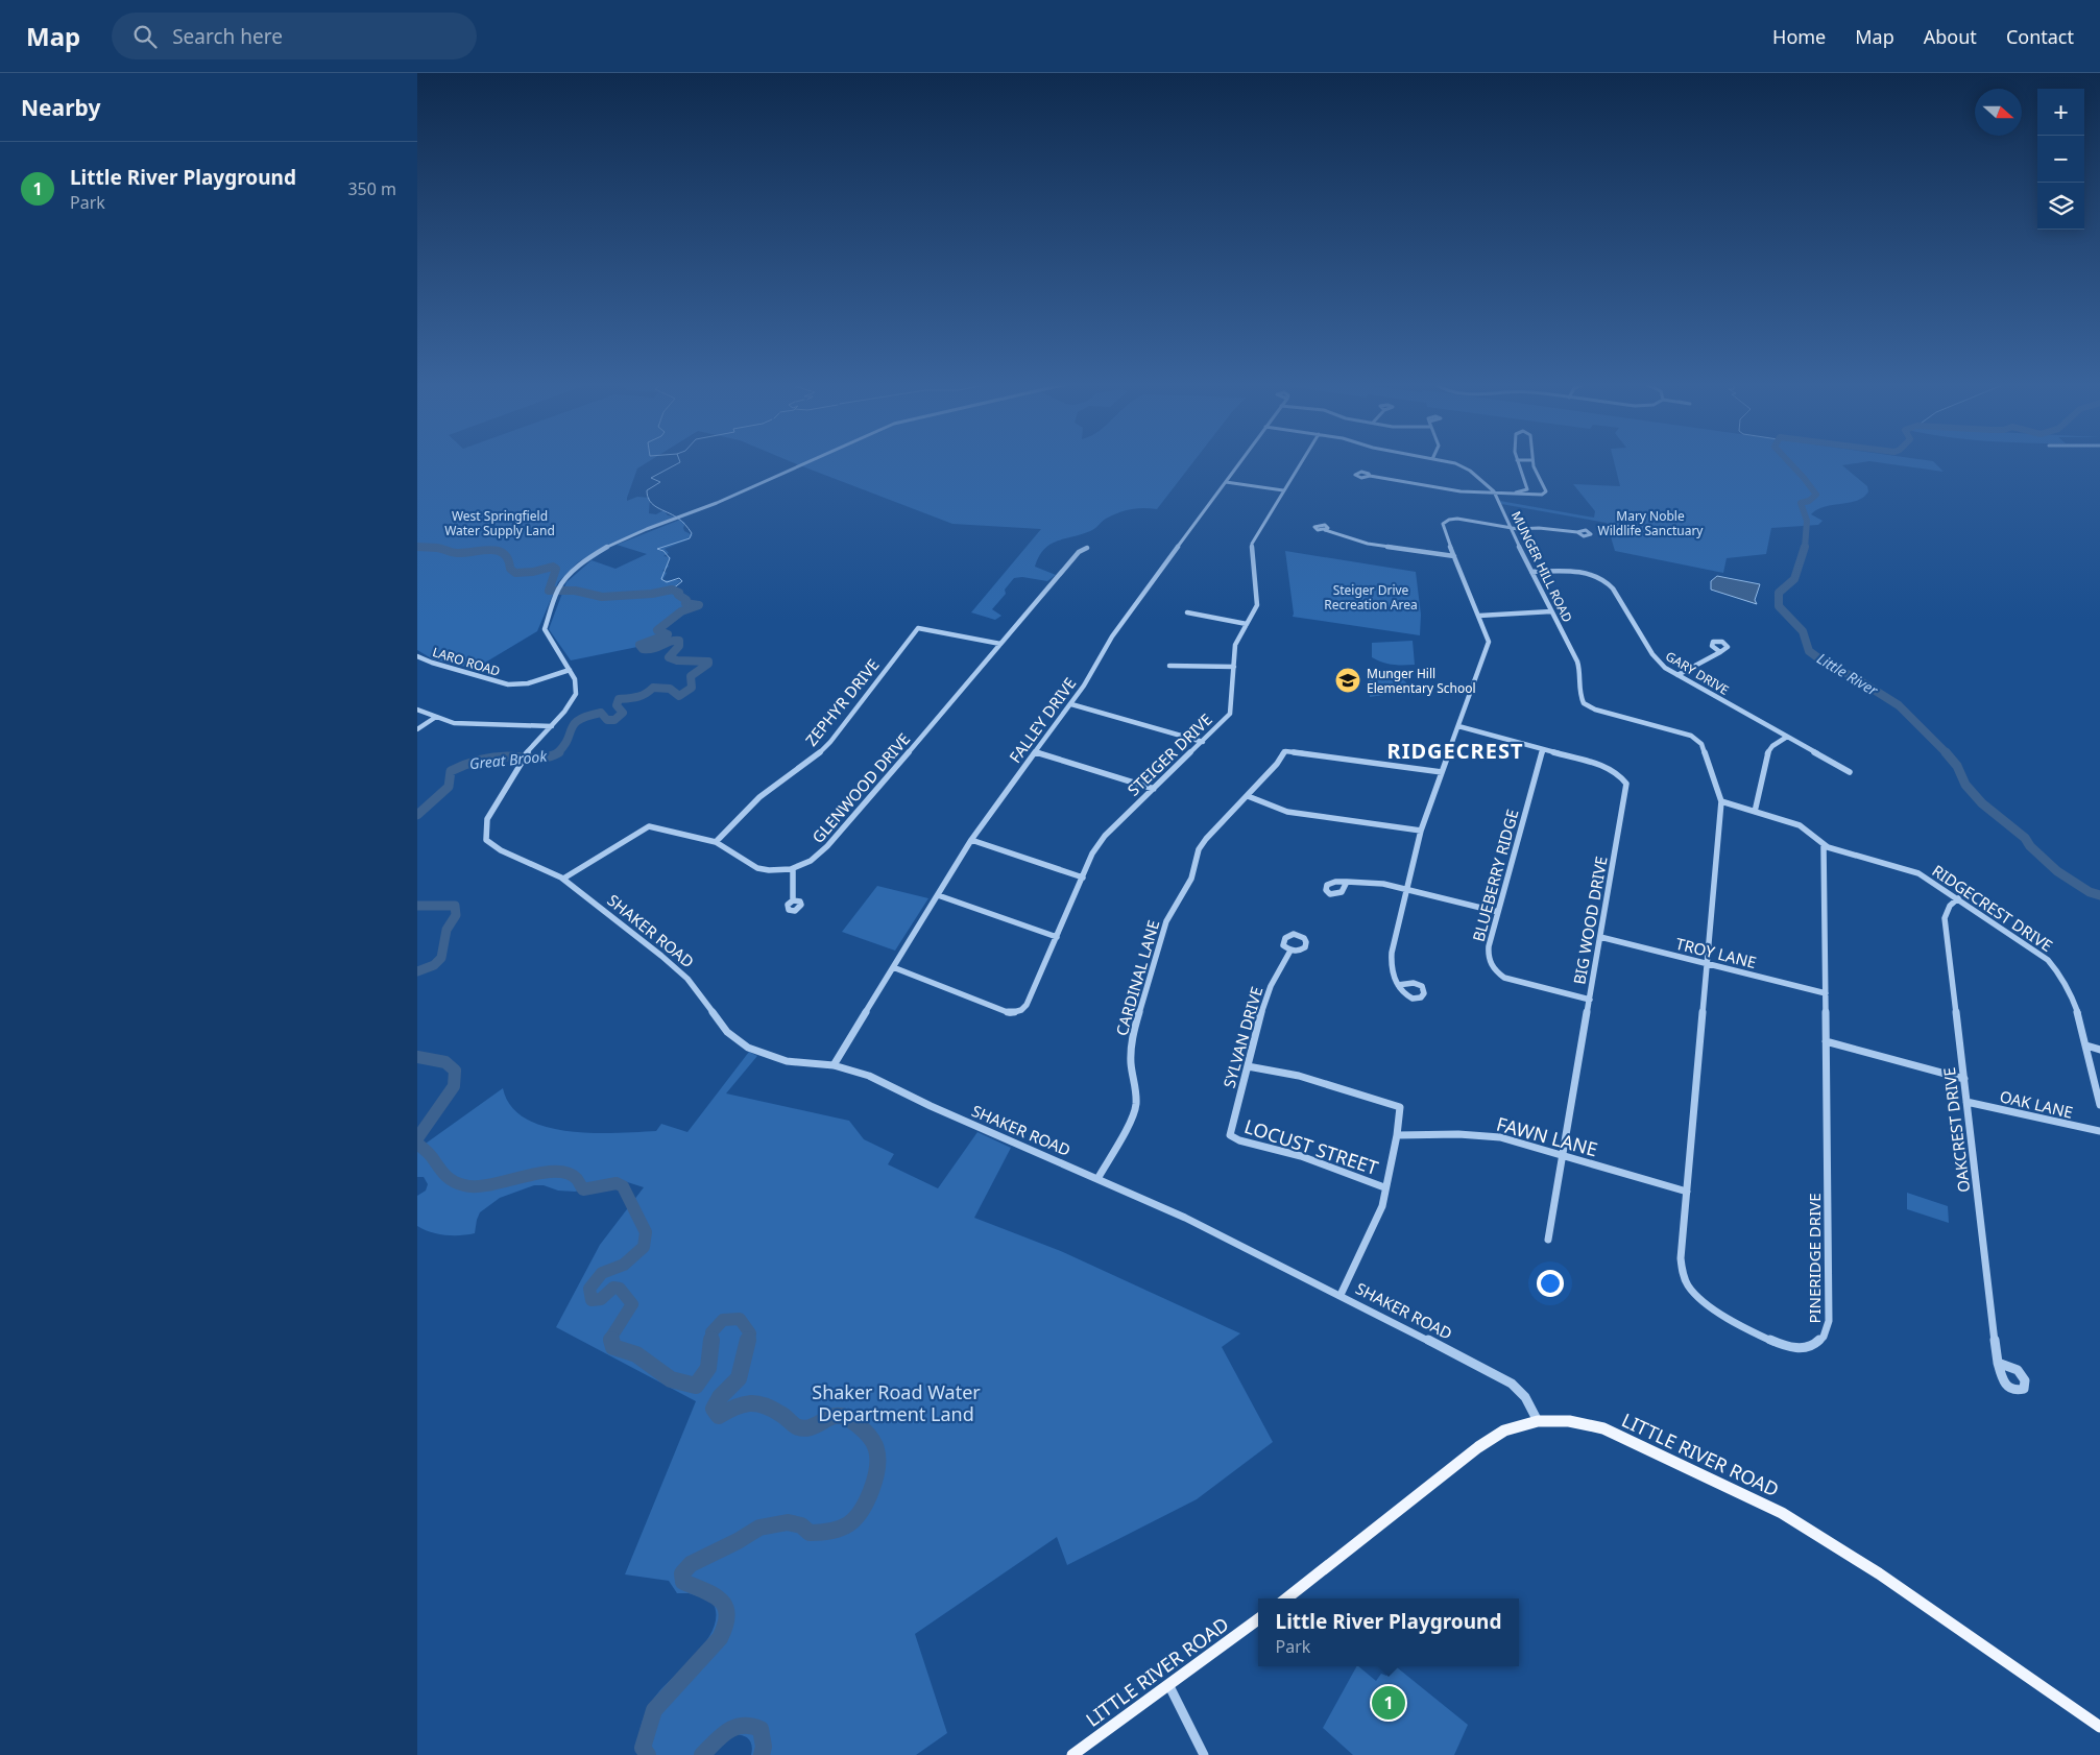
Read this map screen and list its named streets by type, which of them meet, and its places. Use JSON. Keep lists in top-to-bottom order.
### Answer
{
  "streets": {
    "main road": ["LITTLE RIVER ROAD"],
    "street": [
      "MUNGER HILL ROAD",
      "LARO ROAD",
      "GARY DRIVE",
      "ZEPHYR DRIVE",
      "FALLEY DRIVE",
      "STEIGER DRIVE",
      "GLENWOOD DRIVE",
      "BLUEBERRY RIDGE",
      "RIDGECREST DRIVE",
      "BIG WOOD DRIVE",
      "SHAKER ROAD",
      "TROY LANE",
      "CARDINAL LANE",
      "SYLVAN DRIVE",
      "OAK LANE",
      "OAKCREST DRIVE",
      "FAWN LANE",
      "LOCUST STREET",
      "PINERIDGE DRIVE"
    ]
  },
  "crossings": [
    ["MUNGER HILL ROAD", "GARY DRIVE"],
    ["MUNGER HILL ROAD", "RIDGECREST DRIVE"],
    ["MUNGER HILL ROAD", "PINERIDGE DRIVE"],
    ["LARO ROAD", "SHAKER ROAD"],
    ["ZEPHYR DRIVE", "GLENWOOD DRIVE"],
    ["FALLEY DRIVE", "STEIGER DRIVE"],
    ["FALLEY DRIVE", "SHAKER ROAD"],
    ["BLUEBERRY RIDGE", "BIG WOOD DRIVE"],
    ["RIDGECREST DRIVE", "OAKCREST DRIVE"],
    ["RIDGECREST DRIVE", "PINERIDGE DRIVE"],
    ["BIG WOOD DRIVE", "TROY LANE"],
    ["BIG WOOD DRIVE", "FAWN LANE"],
    ["SHAKER ROAD", "CARDINAL LANE"],
    ["SHAKER ROAD", "LITTLE RIVER ROAD"],
    ["TROY LANE", "PINERIDGE DRIVE"],
    ["SYLVAN DRIVE", "LOCUST STREET"],
    ["OAK LANE", "OAKCREST DRIVE"],
    ["FAWN LANE", "PINERIDGE DRIVE"]
  ],
  "districts": ["RIDGECREST"],
  "water": ["Little River", "Great Brook"],
  "parks": [
    "West Springfield Water Supply Land",
    "Mary Noble Wildlife Sanctuary",
    "Steiger Drive Recreation Area",
    "Shaker Road Water Department Land"
  ],
  "places": {
    "school or university": ["Munger Hill Elementary School"]
  },
  "north": "right",
  "page": {
    "header": "Map",
    "search": "Search here",
    "nav": [
      "Home",
      "Map",
      "About",
      "Contact"
    ],
    "heading": "Nearby",
    "map_buttons": ["+", "−"],
    "list": [
      {
        "mark": "1",
        "name": "Little River Playground",
        "note": "Park",
        "value": "350 m"
      }
    ],
    "popup": ["Little River Playground", "Park"],
    "pins": "1"
  }
}
